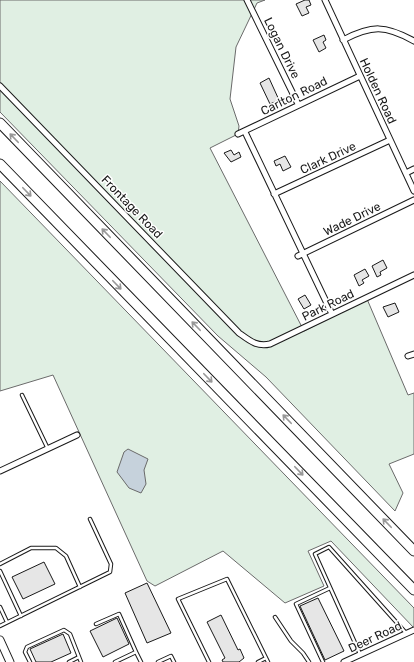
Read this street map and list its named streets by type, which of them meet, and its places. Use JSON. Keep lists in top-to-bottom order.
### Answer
{
  "streets": {
    "street": [
      "Logan Drive",
      "Holden Road",
      "Carlton Road",
      "Clark Drive",
      "Frontage Road",
      "Wade Drive",
      "Park Road",
      "Deer Road"
    ]
  },
  "crossings": [
    ["Logan Drive", "Carlton Road"],
    ["Holden Road", "Carlton Road"],
    ["Holden Road", "Clark Drive"],
    ["Frontage Road", "Park Road"]
  ]
}
